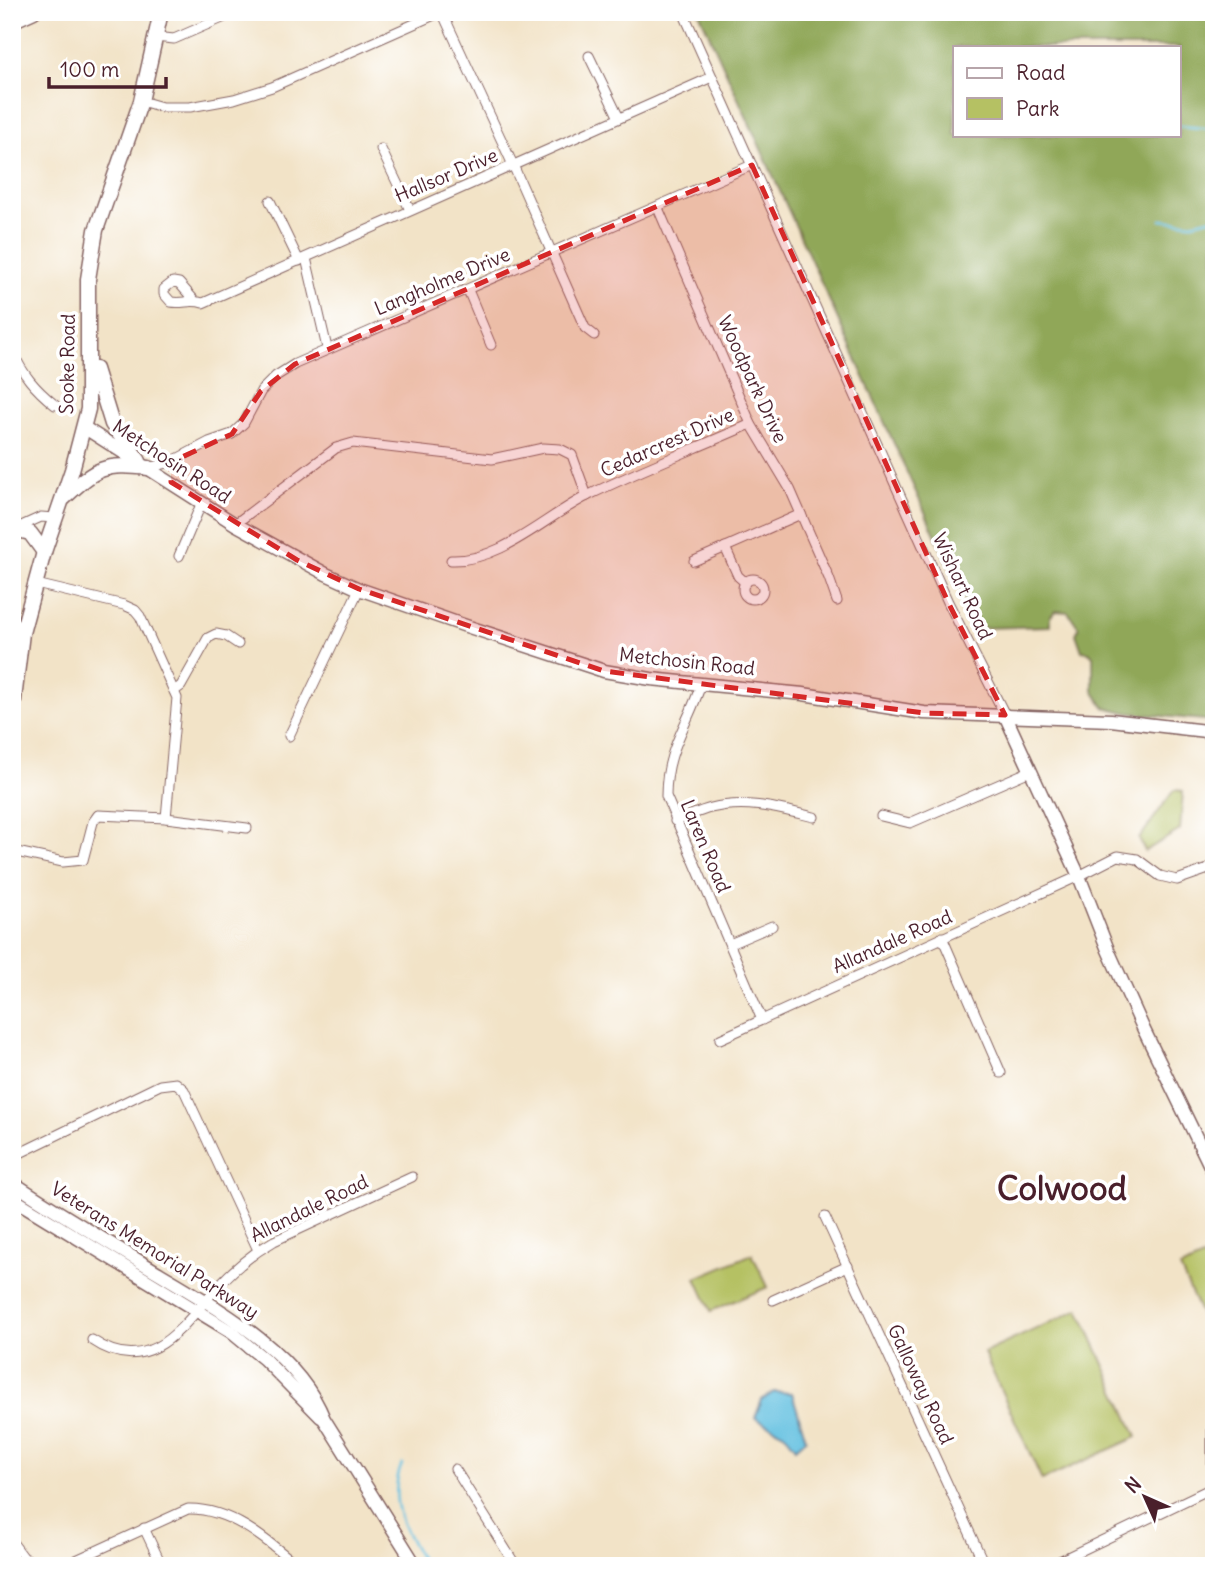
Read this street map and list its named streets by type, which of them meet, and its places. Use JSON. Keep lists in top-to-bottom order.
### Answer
{
  "streets": {
    "main road": [
      "Sooke Road",
      "Metchosin Road",
      "Wishart Road",
      "Veterans Memorial Parkway"
    ],
    "street": [
      "Hallsor Drive",
      "Langholme Drive",
      "Woodpark Drive",
      "Cedarcrest Drive",
      "Laren Road",
      "Allandale Road",
      "Galloway Road"
    ]
  },
  "crossings": [
    ["Hallsor Drive", "Wishart Road"],
    ["Langholme Drive", "Woodpark Drive"],
    ["Langholme Drive", "Metchosin Road"],
    ["Langholme Drive", "Wishart Road"],
    ["Sooke Road", "Metchosin Road"],
    ["Woodpark Drive", "Cedarcrest Drive"],
    ["Cedarcrest Drive", "Metchosin Road"],
    ["Metchosin Road", "Wishart Road"],
    ["Metchosin Road", "Laren Road"],
    ["Wishart Road", "Allandale Road"],
    ["Laren Road", "Allandale Road"],
    ["Allandale Road", "Veterans Memorial Parkway"]
  ],
  "districts": ["Colwood"],
  "legend": ["Road", "Park"],
  "scale_bar": "100 m",
  "north": "top left"
}
